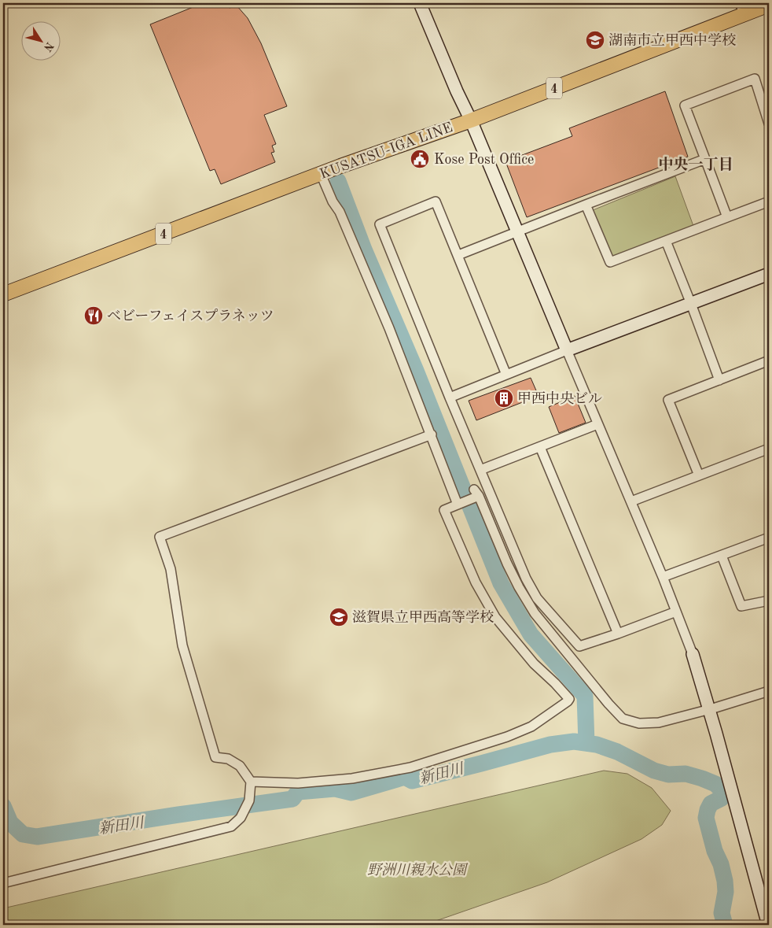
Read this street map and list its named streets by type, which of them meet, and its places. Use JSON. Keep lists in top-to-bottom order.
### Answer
{
  "streets": {
    "main road": ["4", "KUSATSU-IGA LINE"]
  },
  "districts": ["中央一丁目"],
  "water": ["新田川"],
  "parks": ["野洲川親水公園"],
  "places": {
    "school or university": ["湖南市立甲西中学校", "滋賀県立甲西高等学校"],
    "public building": ["Kose Post Office"],
    "restaurant": ["ベビーフェイスプラネッツ"],
    "building": ["甲西中央ビル"]
  },
  "north": "bottom right"
}
